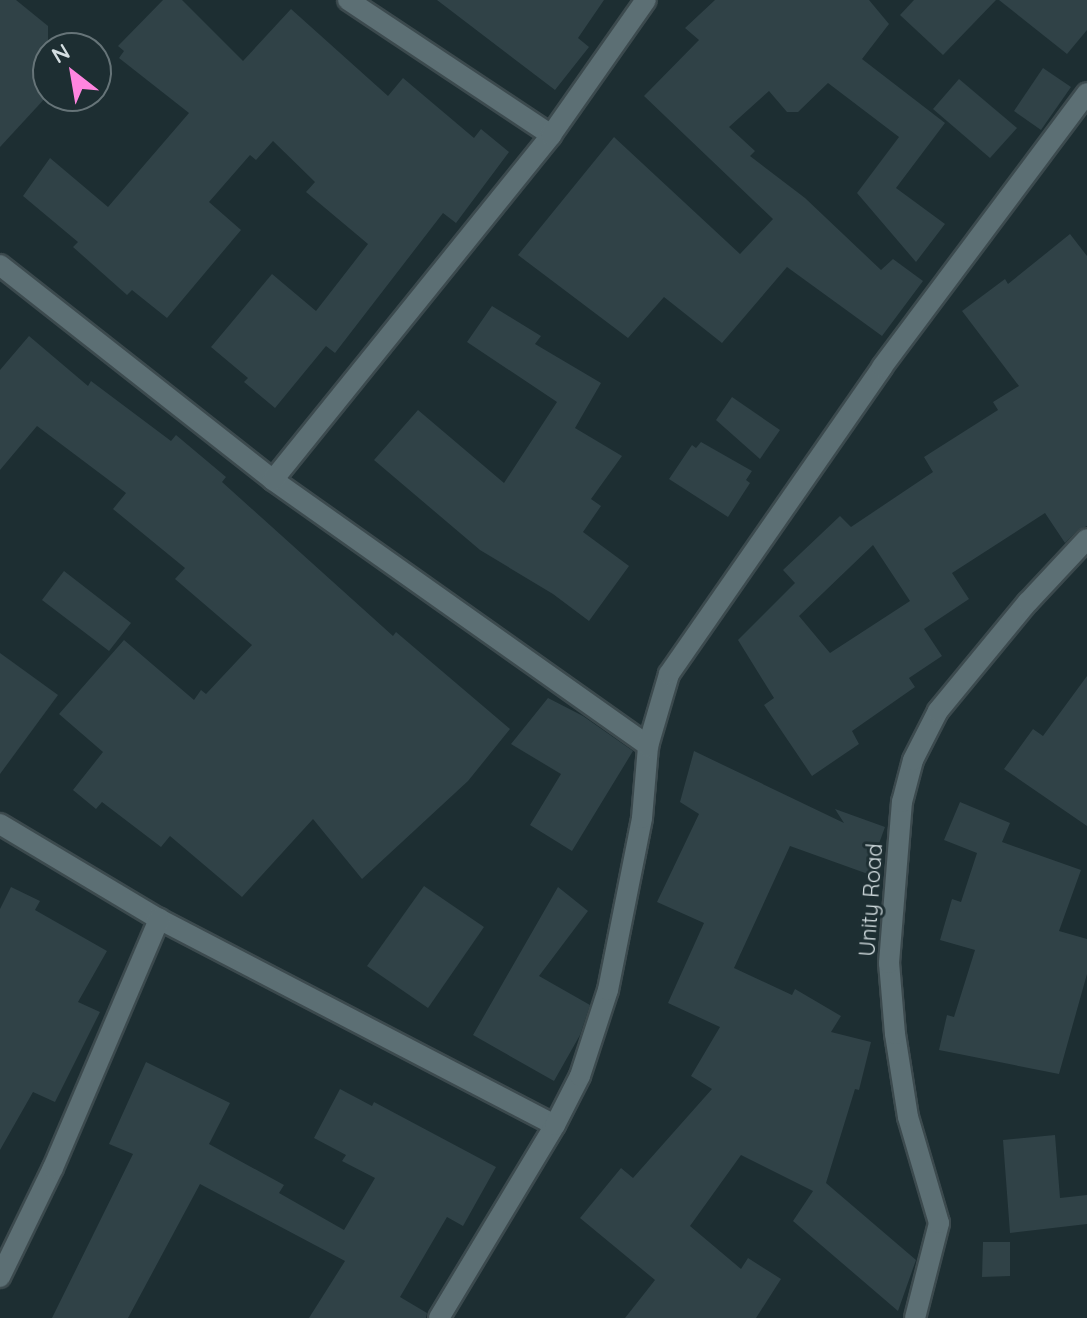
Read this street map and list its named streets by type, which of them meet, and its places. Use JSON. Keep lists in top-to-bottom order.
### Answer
{
  "streets": {
    "street": ["Unity Road"]
  },
  "north": "top left"
}
